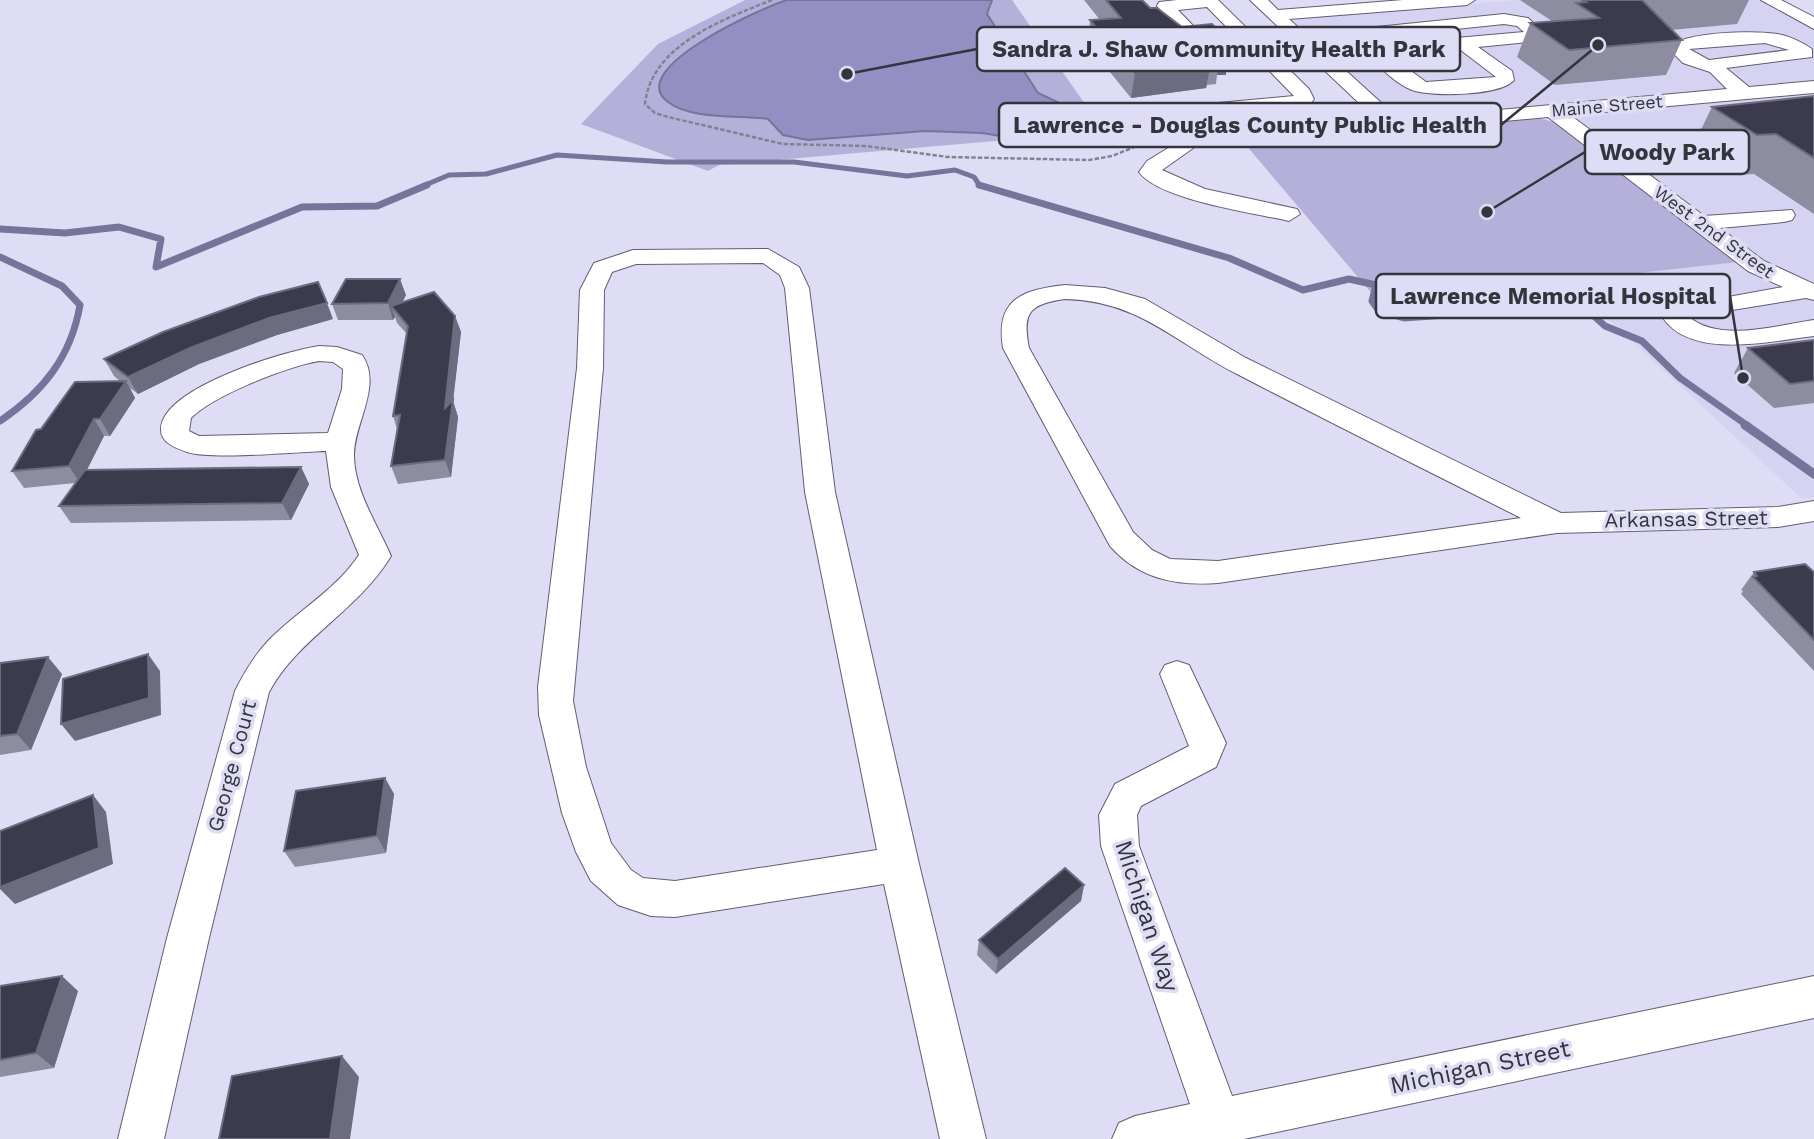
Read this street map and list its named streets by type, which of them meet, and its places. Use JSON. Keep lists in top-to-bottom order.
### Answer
{
  "streets": {
    "street": [
      "Maine Street",
      "West 2nd Street",
      "Arkansas Street",
      "George Court",
      "Michigan Way",
      "Michigan Street"
    ]
  },
  "crossings": [
    ["Maine Street", "West 2nd Street"],
    ["Michigan Way", "Michigan Street"]
  ],
  "places": [
    "Lawrence - Douglas County Public Health",
    "Sandra J. Shaw Community Health Park",
    "Woody Park",
    "Lawrence Memorial Hospital"
  ]
}
